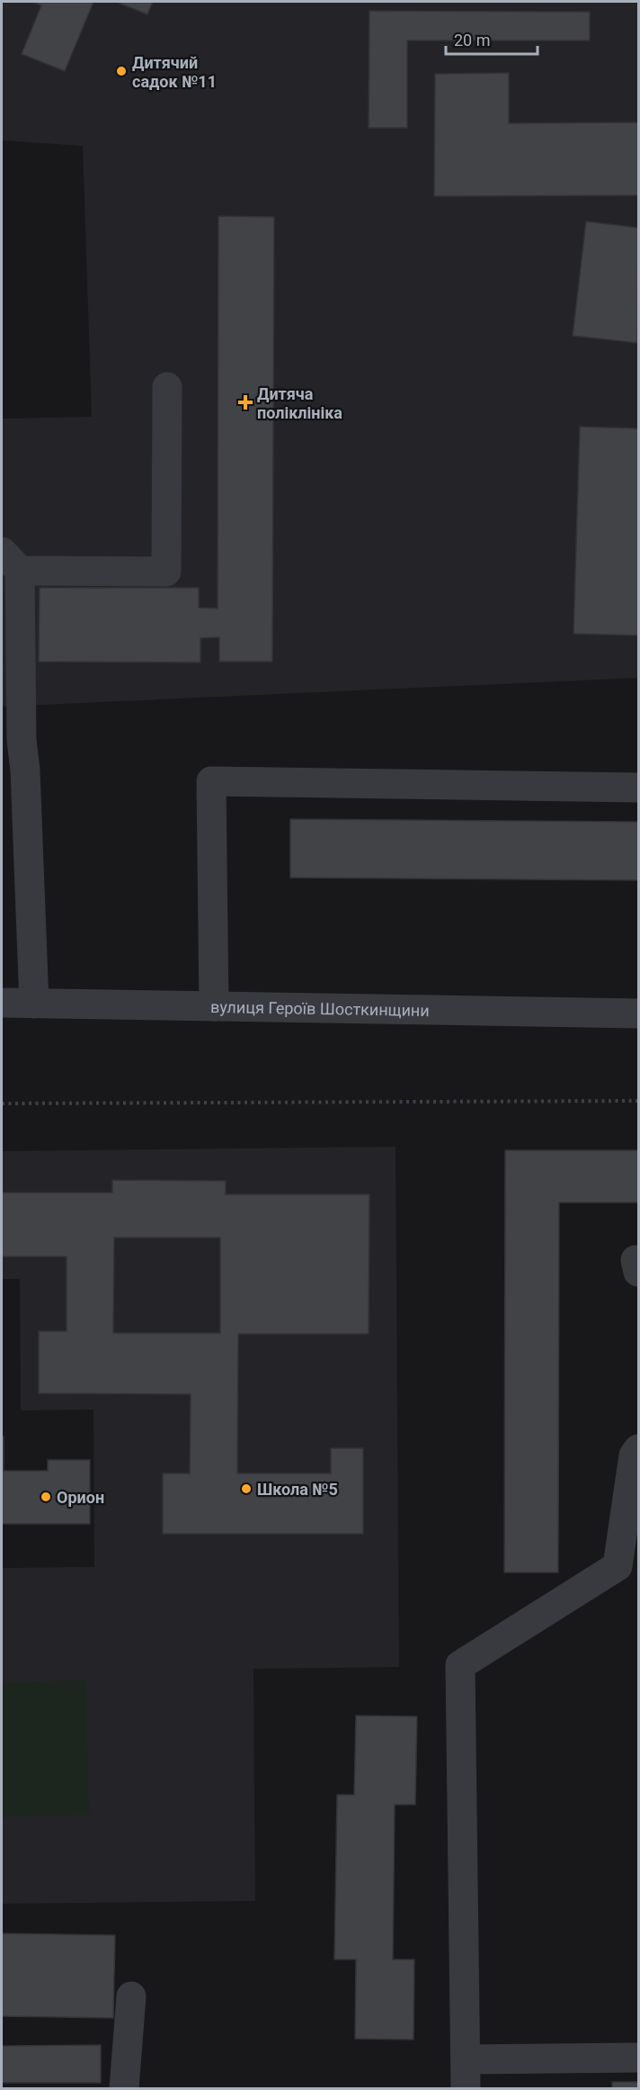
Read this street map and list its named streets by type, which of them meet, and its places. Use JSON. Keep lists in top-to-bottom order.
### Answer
{
  "streets": {
    "street": ["вулиця Героїв Шосткинщини"]
  },
  "places": {
    "other": ["Дитячий садок №11", "Школа №5", "Орион"],
    "health": ["Дитяча поліклініка"]
  },
  "scale_bar": "20 m"
}
